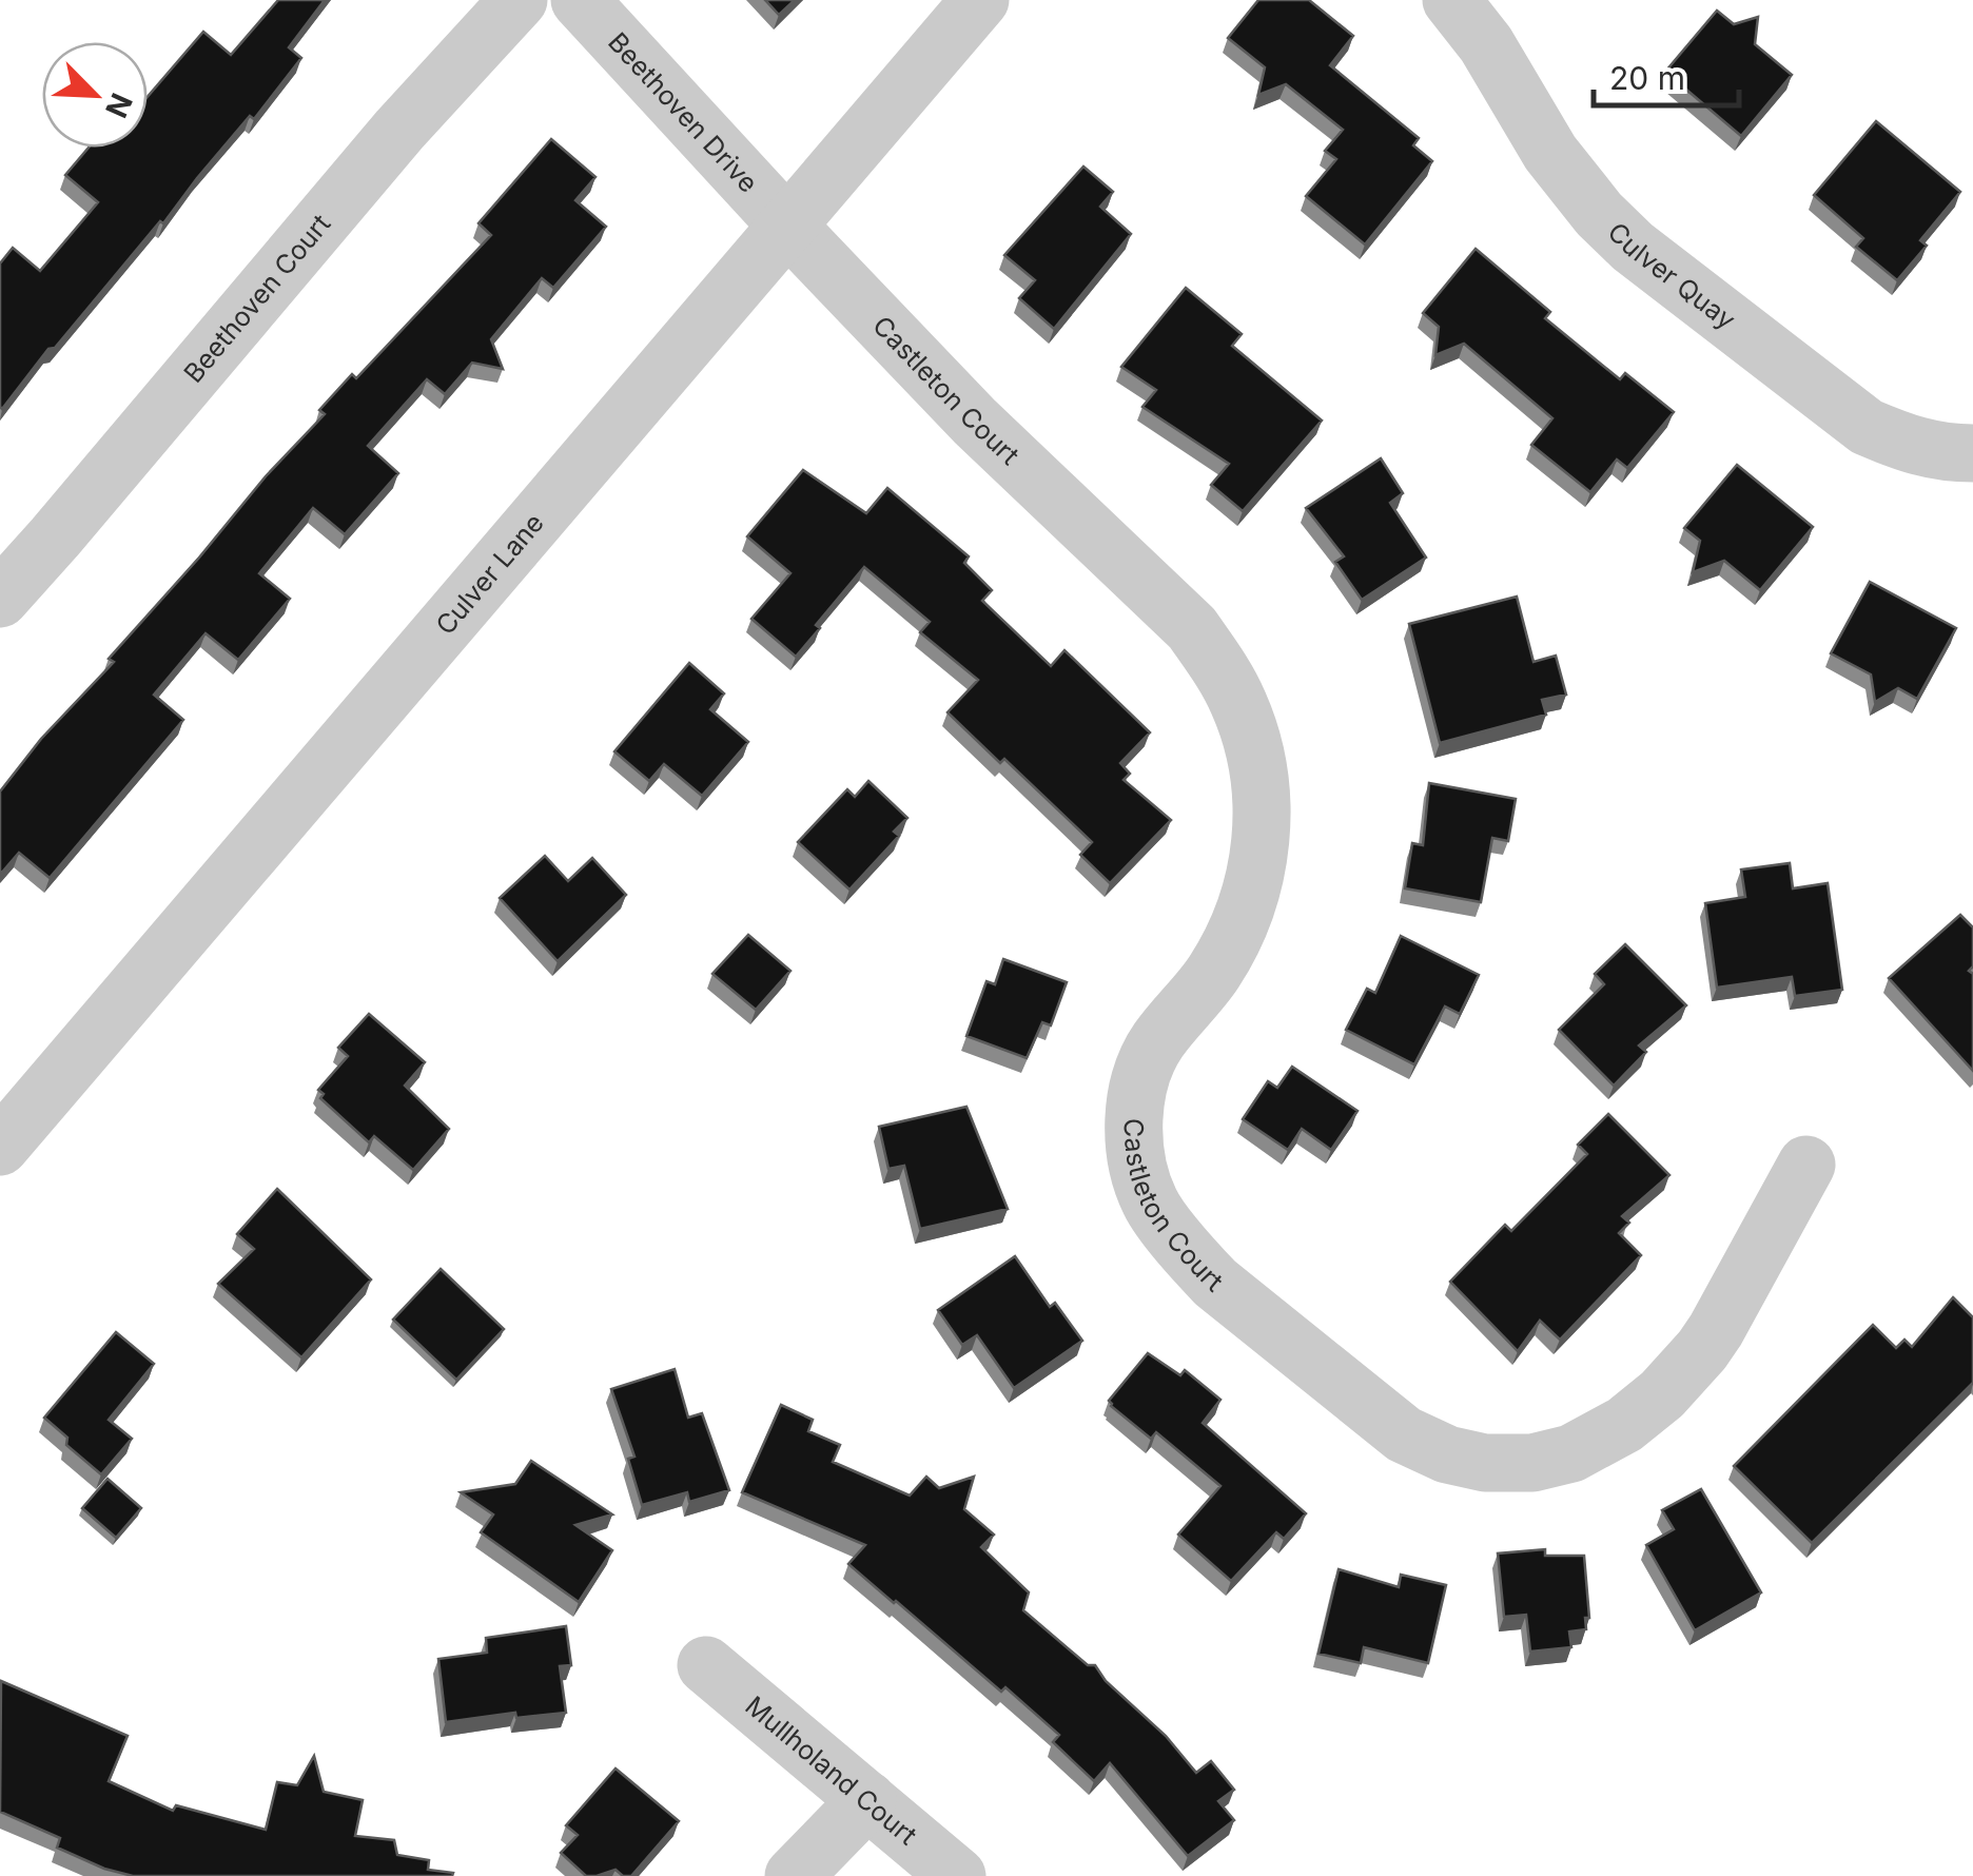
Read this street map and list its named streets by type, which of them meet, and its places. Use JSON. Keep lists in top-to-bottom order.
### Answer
{
  "streets": {
    "street": [
      "Beethoven Drive",
      "Culver Quay",
      "Beethoven Court",
      "Castleton Court",
      "Culver Lane",
      "Mullholand Court"
    ]
  },
  "crossings": [
    ["Beethoven Drive", "Castleton Court"],
    ["Beethoven Drive", "Culver Lane"],
    ["Castleton Court", "Culver Lane"]
  ],
  "scale_bar": "20 m",
  "north": "bottom right"
}
